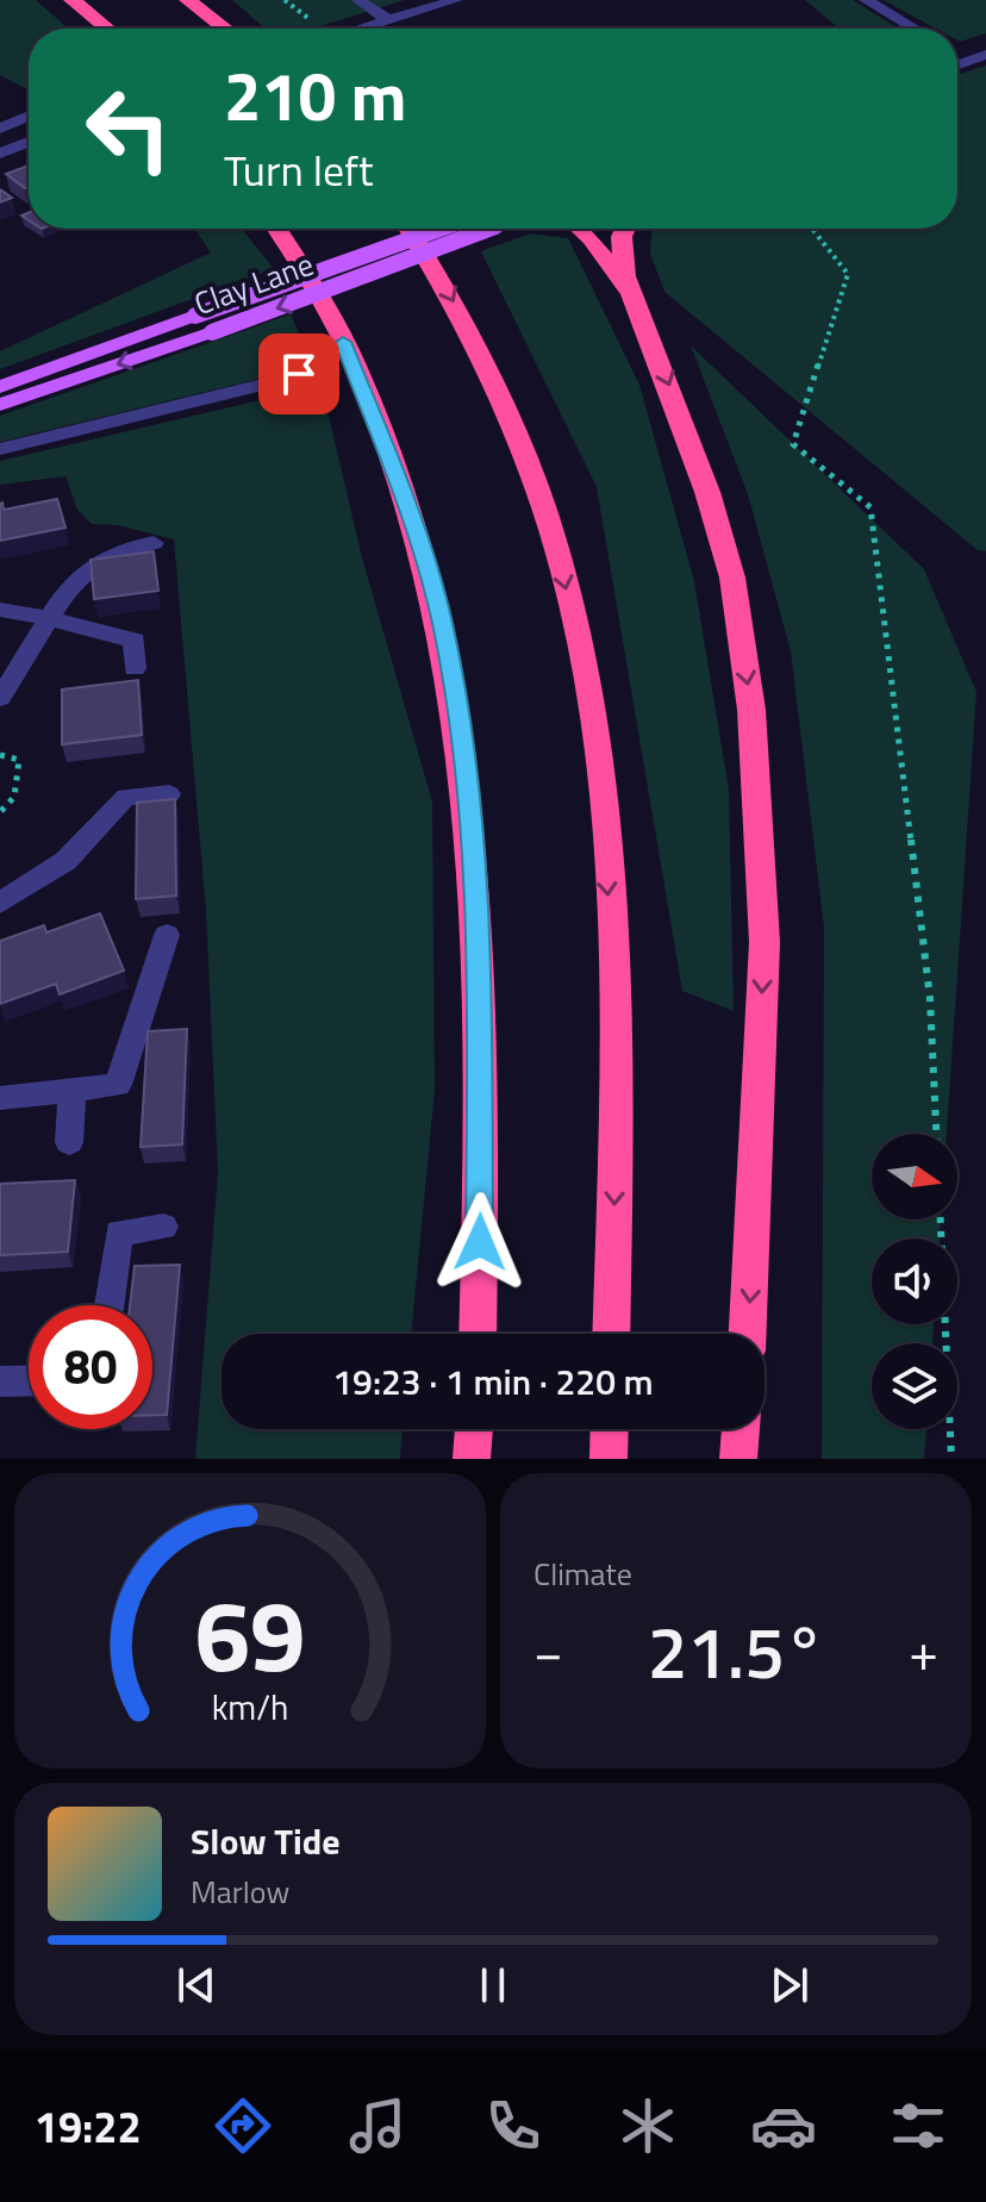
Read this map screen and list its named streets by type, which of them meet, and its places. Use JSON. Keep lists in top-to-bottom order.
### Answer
{
  "streets": {
    "main road": ["Clay Lane"]
  },
  "north": "right",
  "page": {
    "turn": ["210 m", "Turn left"],
    "limit": "80",
    "trip": "19:23 · 1 min · 220 m",
    "tile": "Climate",
    "heat": ["−", "21.5°", "+"],
    "song": ["Slow Tide", "Marlow"],
    "tabs": "19:22",
    "gauge": ["69", "km/h"]
  }
}
